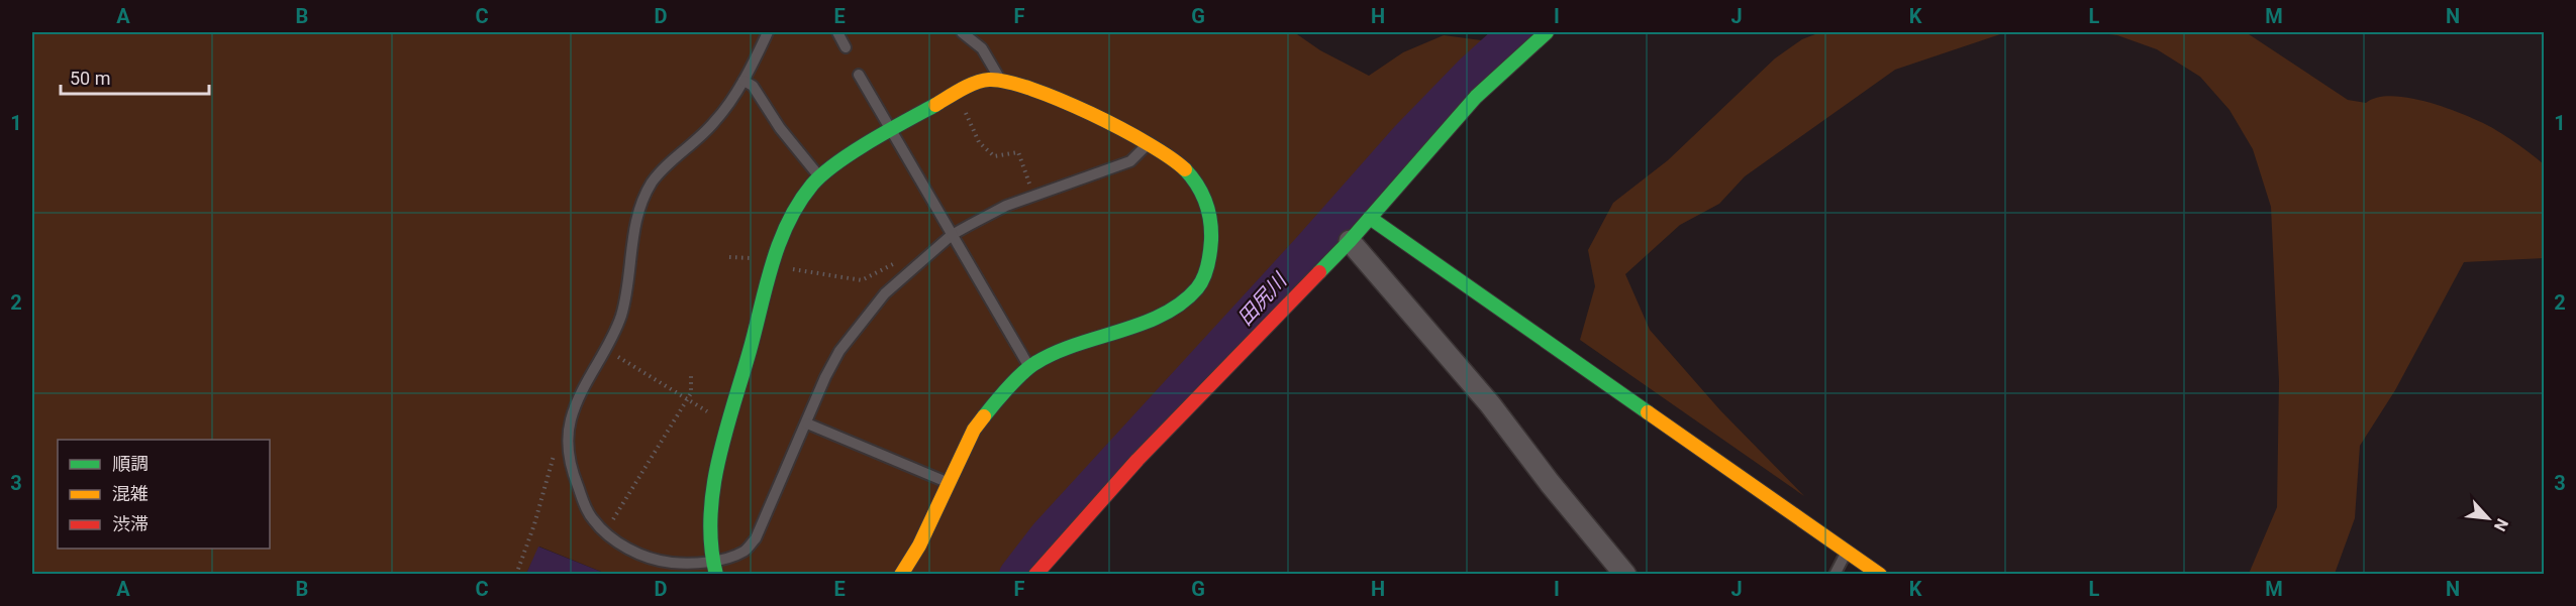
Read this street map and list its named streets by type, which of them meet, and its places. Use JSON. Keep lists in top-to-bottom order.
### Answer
{
  "water": ["田尻川"],
  "legend": ["順調", "混雑", "渋滞"],
  "scale_bar": "50 m",
  "north": "bottom right",
  "grid": {
    "columns": [
      "A",
      "B",
      "C",
      "D",
      "E",
      "F",
      "G",
      "H",
      "I",
      "J",
      "K",
      "L",
      "M",
      "N"
    ],
    "rows": ["1", "2", "3"]
  }
}
